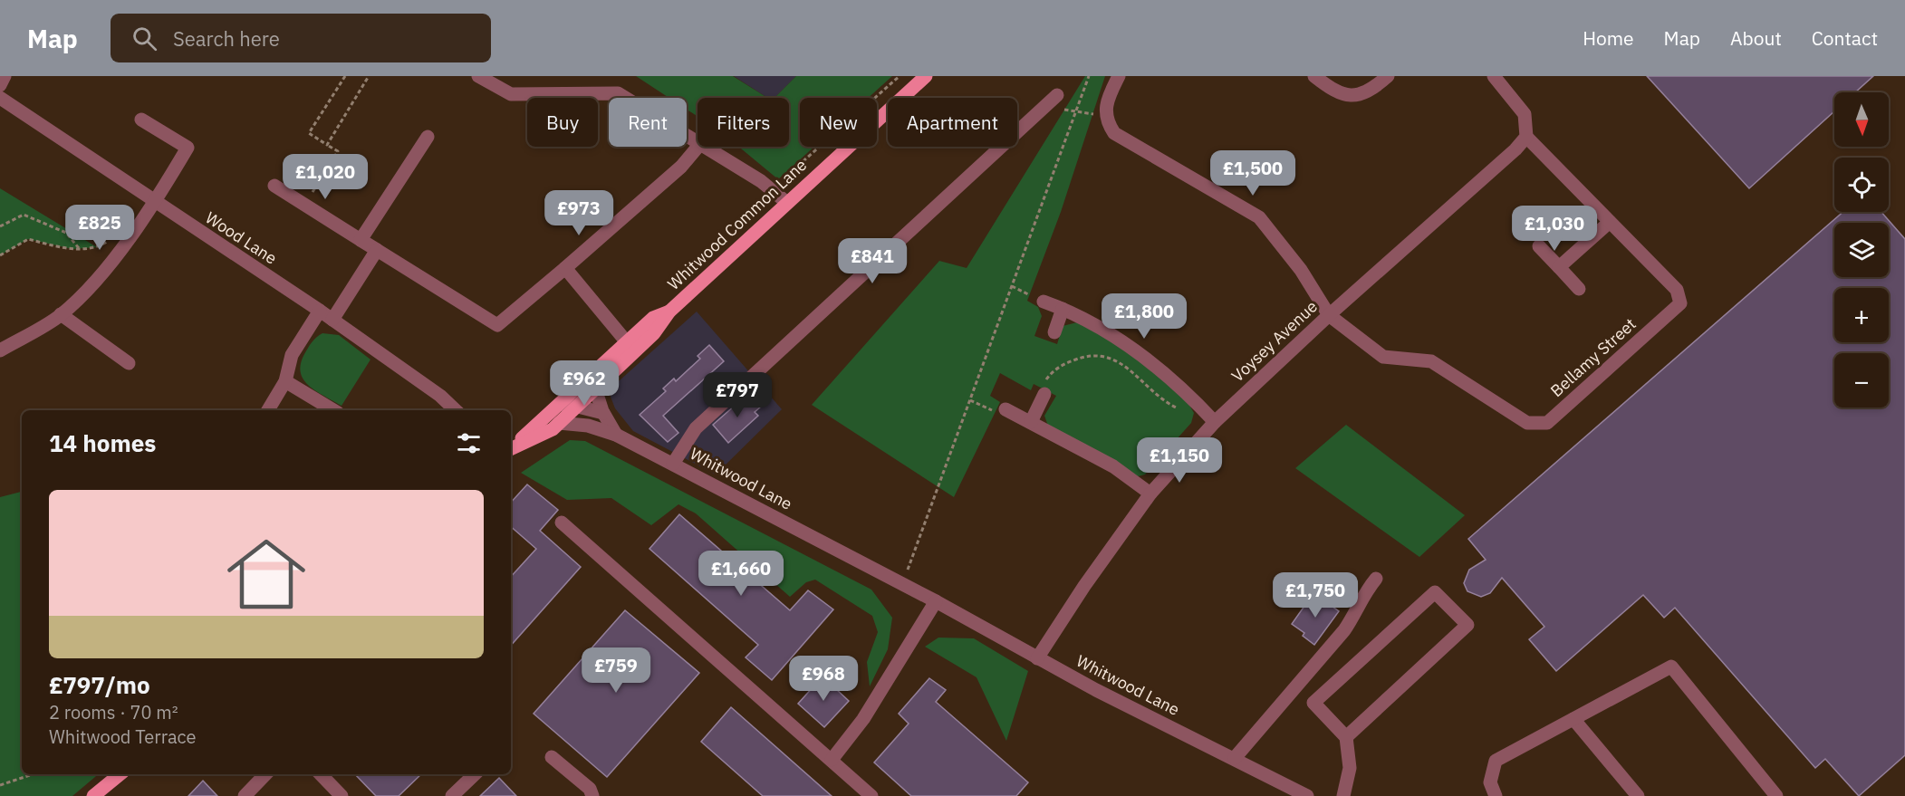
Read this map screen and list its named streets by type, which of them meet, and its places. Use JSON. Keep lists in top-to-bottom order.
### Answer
{
  "streets": {
    "main road": ["Whitwood Common Lane"],
    "street": [
      "Wood Lane",
      "Voysey Avenue",
      "Bellamy Street",
      "Whitwood Lane"
    ]
  },
  "crossings": [
    ["Whitwood Common Lane", "Whitwood Lane"],
    ["Voysey Avenue", "Bellamy Street"],
    ["Voysey Avenue", "Whitwood Lane"]
  ],
  "north": "bottom",
  "page": {
    "header": "Map",
    "search": "Search here",
    "nav": [
      "Home",
      "Map",
      "About",
      "Contact"
    ],
    "map_buttons": ["+", "−"],
    "chip": [
      "Buy",
      "Rent",
      "Filters",
      "New",
      "Apartment"
    ],
    "price": [
      "£1,500",
      "£1,020",
      "£973",
      "£825",
      "£1,030",
      "£841",
      "£1,800",
      "£962",
      "£797",
      "£1,150",
      "£1,660",
      "£1,750",
      "£759",
      "£968"
    ],
    "heading": "14 homes",
    "list": [
      {
        "name": "£797/mo",
        "note": "2 rooms · 70 m² · Whitwood Terrace"
      }
    ]
  }
}
